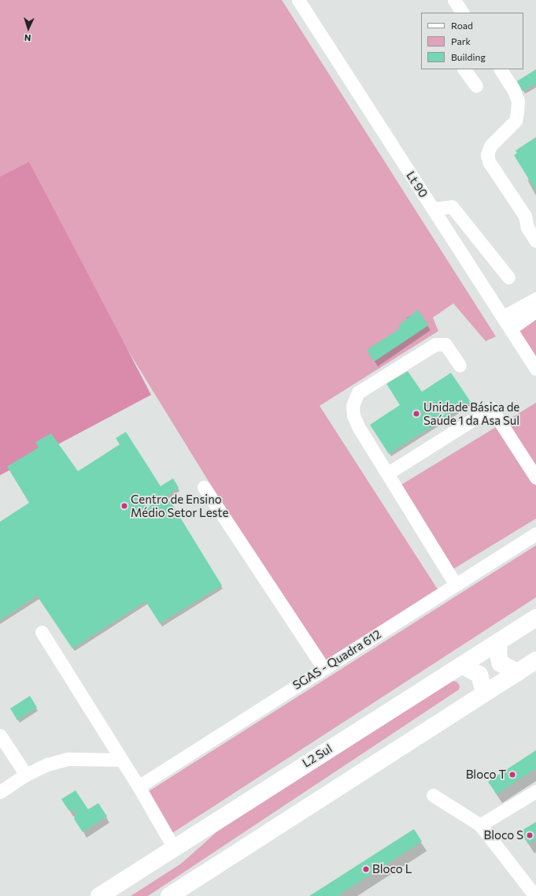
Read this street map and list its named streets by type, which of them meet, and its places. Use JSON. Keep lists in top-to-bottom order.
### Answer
{
  "streets": {
    "main road": ["L2 Sul"],
    "street": ["Lt 90", "SGAS - Quadra 612"]
  },
  "places": [
    "Unidade Básica de Saúde 1 da Asa Sul",
    "Centro de Ensino Médio Setor Leste",
    "Bloco T",
    "Bloco S",
    "Bloco L"
  ],
  "legend": ["Road", "Park", "Building"],
  "north": "bottom"
}
